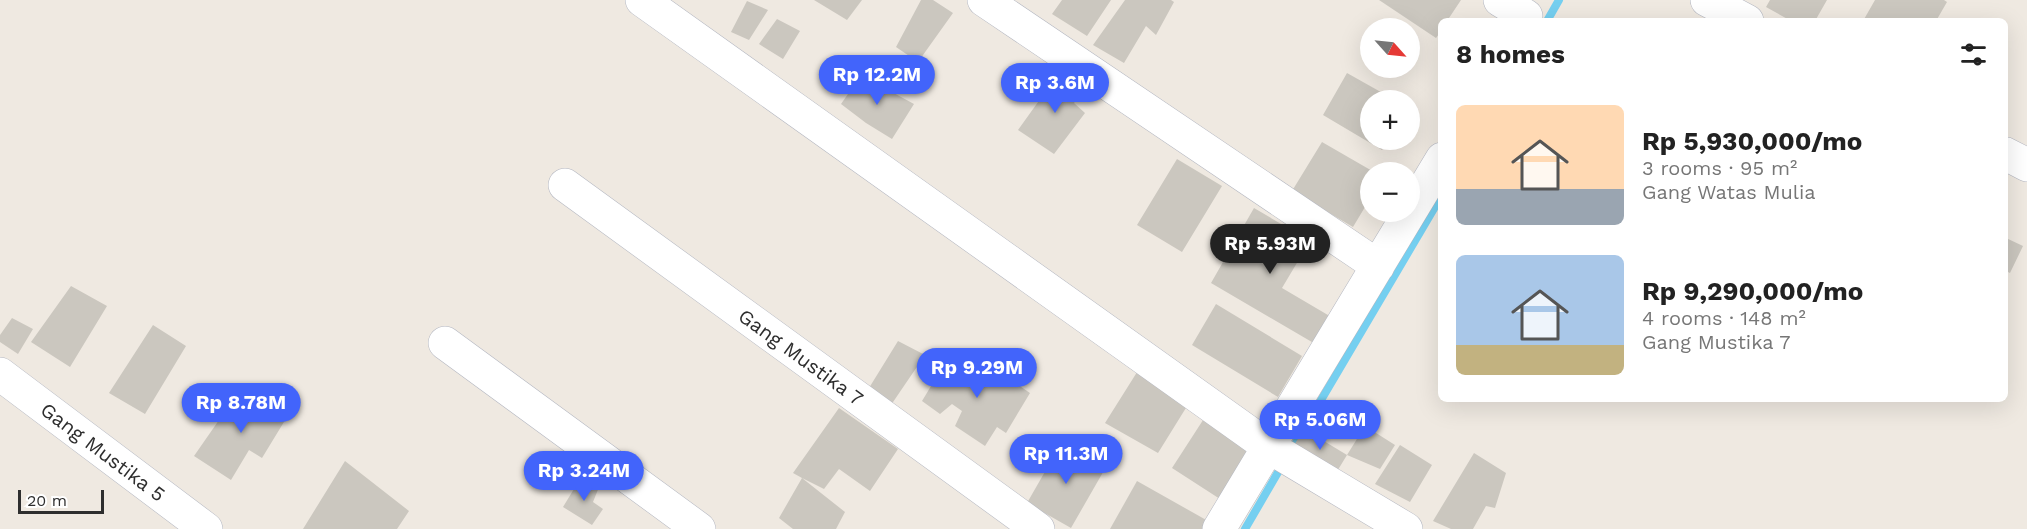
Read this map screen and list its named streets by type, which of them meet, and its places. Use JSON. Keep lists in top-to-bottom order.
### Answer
{
  "streets": {
    "street": ["Gang Mustika 7", "Gang Mustika 5"]
  },
  "scale_bar": "20 m",
  "north": "bottom right",
  "page": {
    "map_buttons": ["+", "−"],
    "heading": "8 homes",
    "price": [
      "Rp 12.2M",
      "Rp 3.6M",
      "Rp 5.93M",
      "Rp 9.29M",
      "Rp 8.78M",
      "Rp 5.06M",
      "Rp 11.3M",
      "Rp 3.24M"
    ],
    "list": [
      {
        "name": "Rp 5,930,000/mo",
        "note": "3 rooms · 95 m² · Gang Watas Mulia"
      },
      {
        "name": "Rp 9,290,000/mo",
        "note": "4 rooms · 148 m² · Gang Mustika 7"
      }
    ],
    "scale": "20 m"
  }
}
